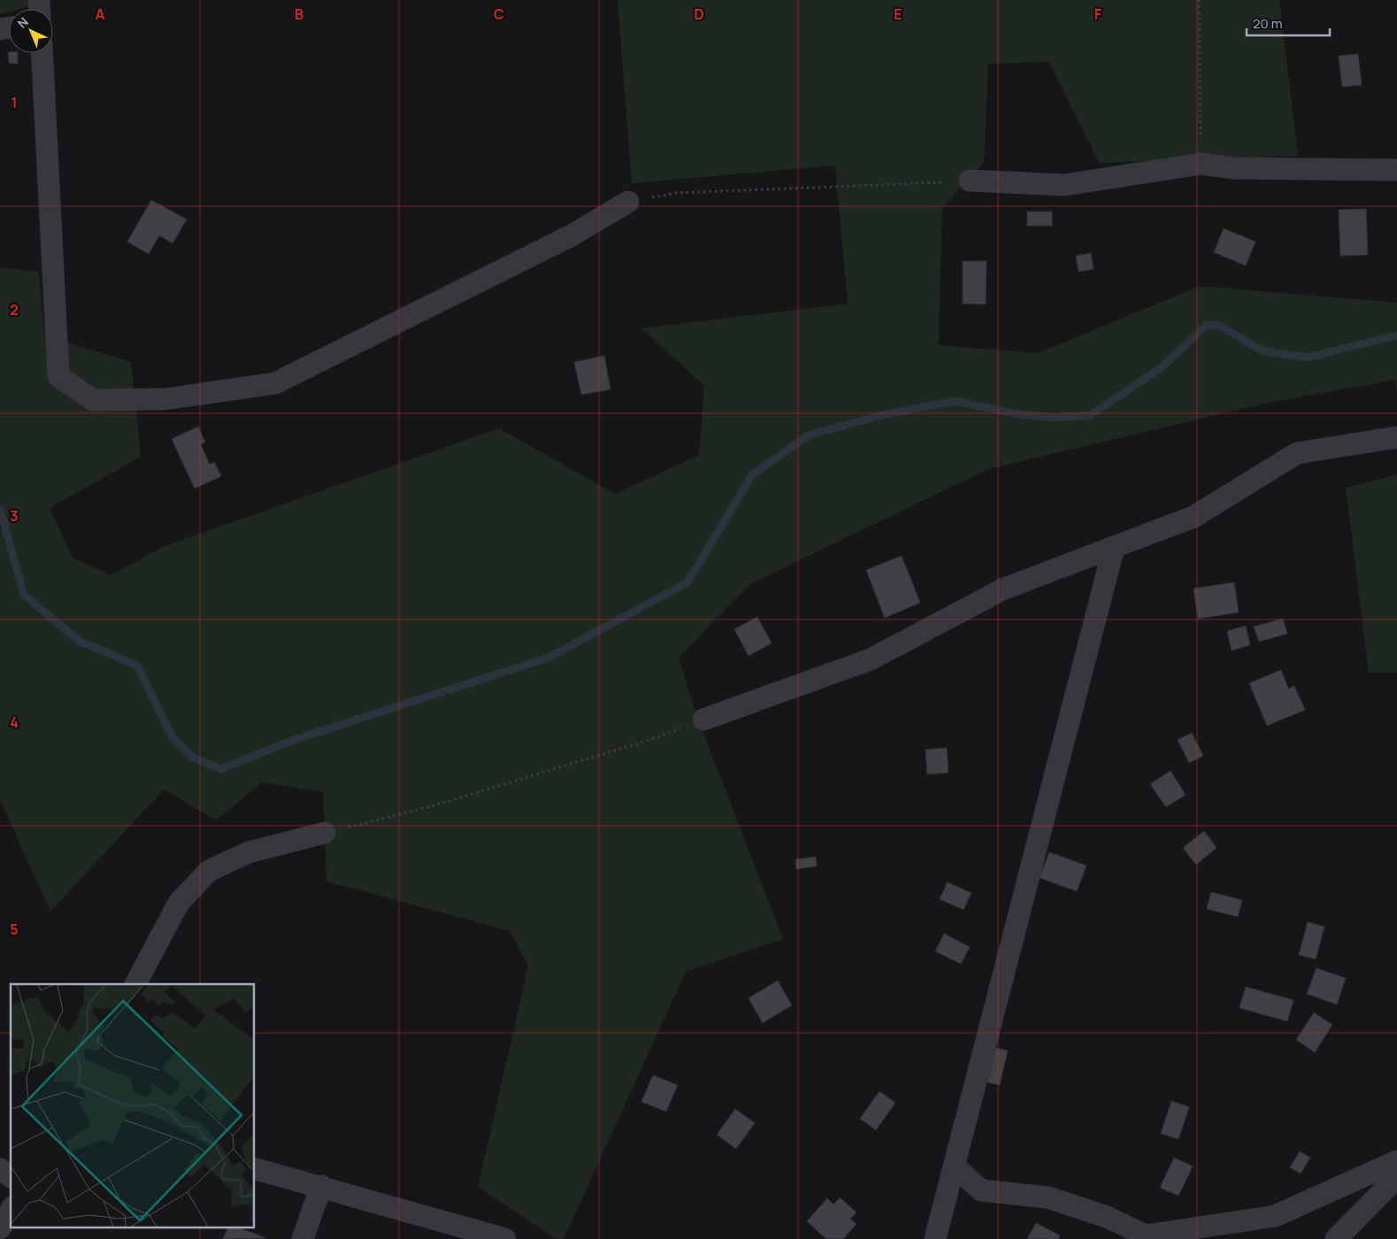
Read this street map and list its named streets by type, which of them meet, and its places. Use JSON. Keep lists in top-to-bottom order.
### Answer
{
  "scale_bar": "20 m",
  "north": "top left",
  "grid": {
    "columns": [
      "A",
      "B",
      "C",
      "D",
      "E",
      "F"
    ],
    "rows": [
      "1",
      "2",
      "3",
      "4",
      "5"
    ]
  }
}
